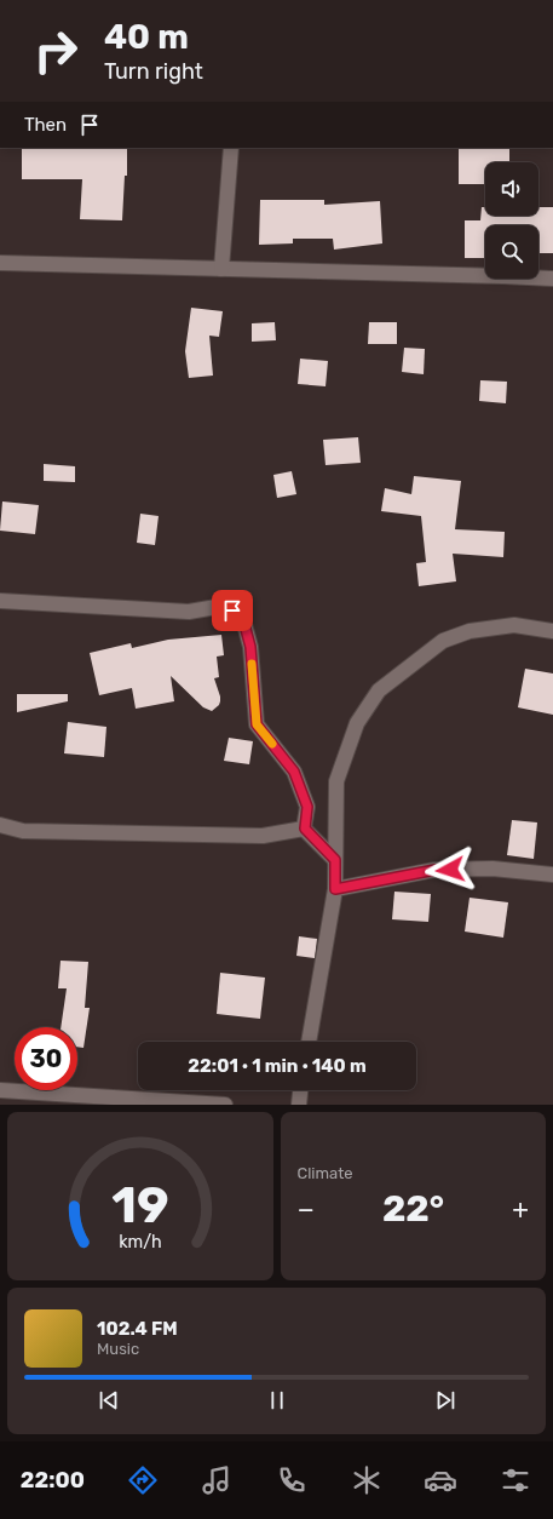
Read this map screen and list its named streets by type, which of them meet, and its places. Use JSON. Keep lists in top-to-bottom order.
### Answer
{
  "page": {
    "turn": ["40 m", "Turn right"],
    "then": "Then",
    "limit": "30",
    "trip": "22:01 · 1 min · 140 m",
    "tile": "Climate",
    "heat": ["−", "22°", "+"],
    "song": ["102.4 FM", "Music"],
    "tabs": "22:00",
    "gauge": ["19", "km/h"]
  }
}
